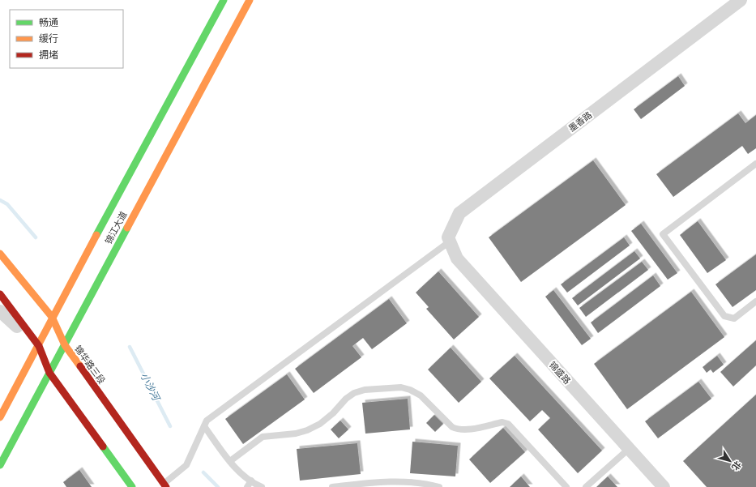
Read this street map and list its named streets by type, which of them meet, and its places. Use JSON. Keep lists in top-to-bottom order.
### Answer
{
  "streets": {
    "main road": ["锦江大道", "锦华路三段"],
    "street": ["墨香路", "锦盛路"]
  },
  "crossings": [
    ["墨香路", "锦盛路"],
    ["锦江大道", "锦华路三段"]
  ],
  "water": ["小沙河"],
  "legend": ["畅通", "缓行", "拥堵"],
  "north": "bottom right"
}
